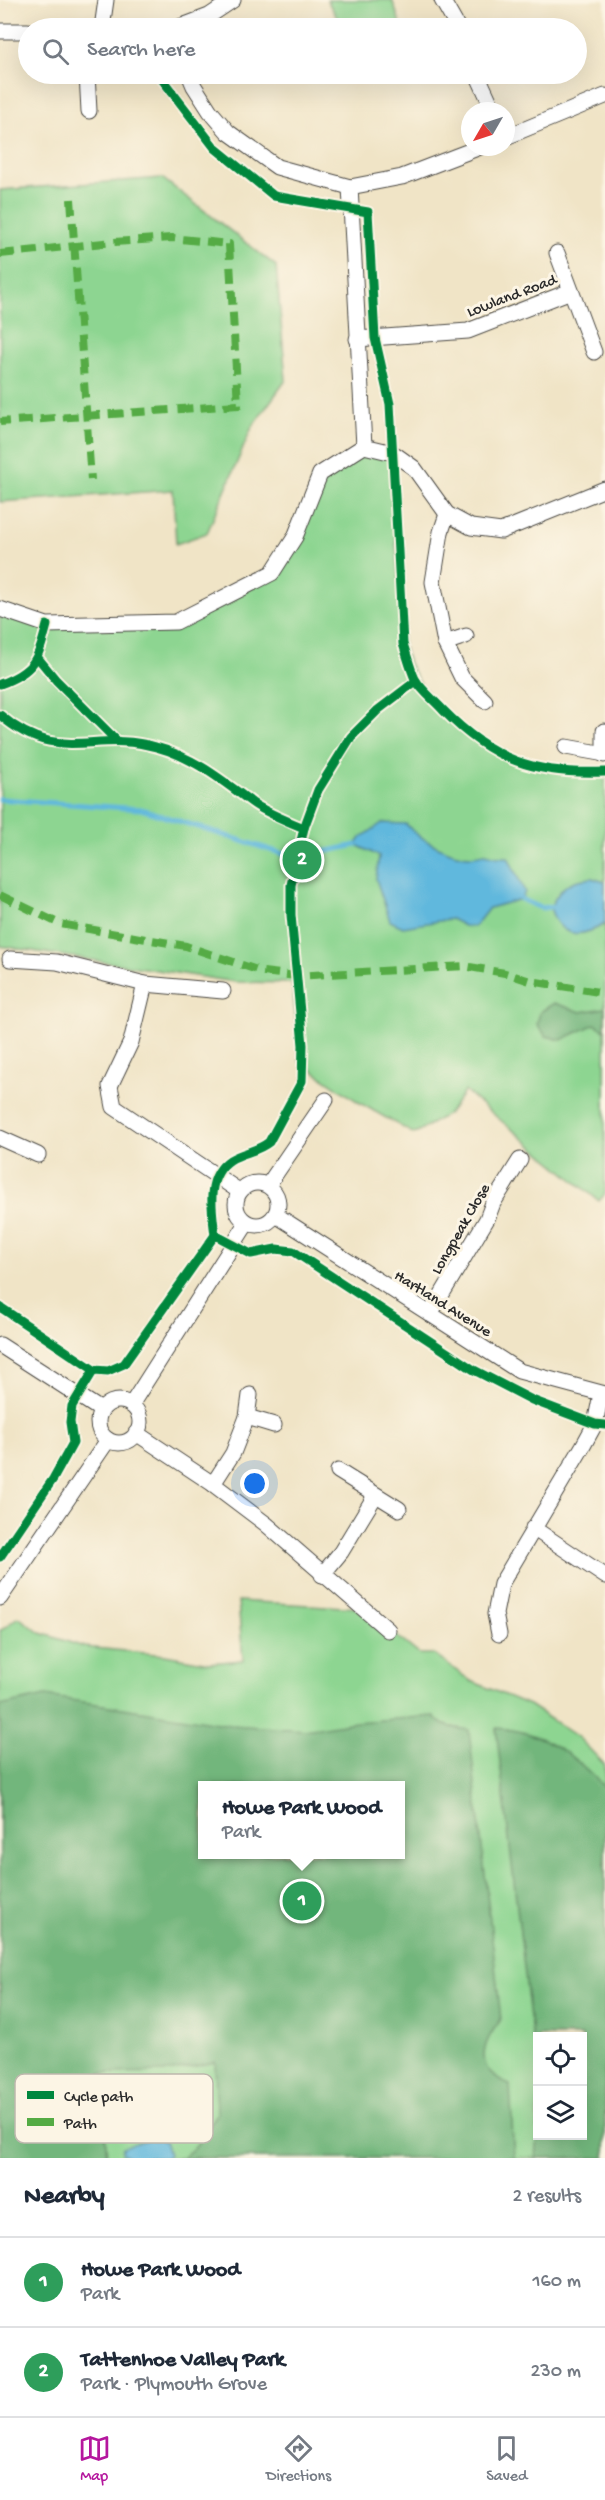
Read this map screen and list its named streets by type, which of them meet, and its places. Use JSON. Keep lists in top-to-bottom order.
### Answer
{
  "streets": {
    "street": ["Lowland Road", "Longpeak Close", "Hartland Avenue"]
  },
  "crossings": [
    ["Longpeak Close", "Hartland Avenue"]
  ],
  "legend": ["Cycle path", "Path"],
  "north": "bottom left",
  "page": {
    "search": "Search here",
    "pins": ["2", "1"],
    "popup": ["Howe Park Wood", "Park"],
    "heading": ["Nearby", "2 results"],
    "list": [
      {
        "mark": "1",
        "name": "Howe Park Wood",
        "note": "Park",
        "value": "160 m"
      },
      {
        "mark": "2",
        "name": "Tattenhoe Valley Park",
        "note": "Park · Plymouth Grove",
        "value": "230 m"
      }
    ],
    "nav": ["Map", "Directions", "Saved"]
  }
}
